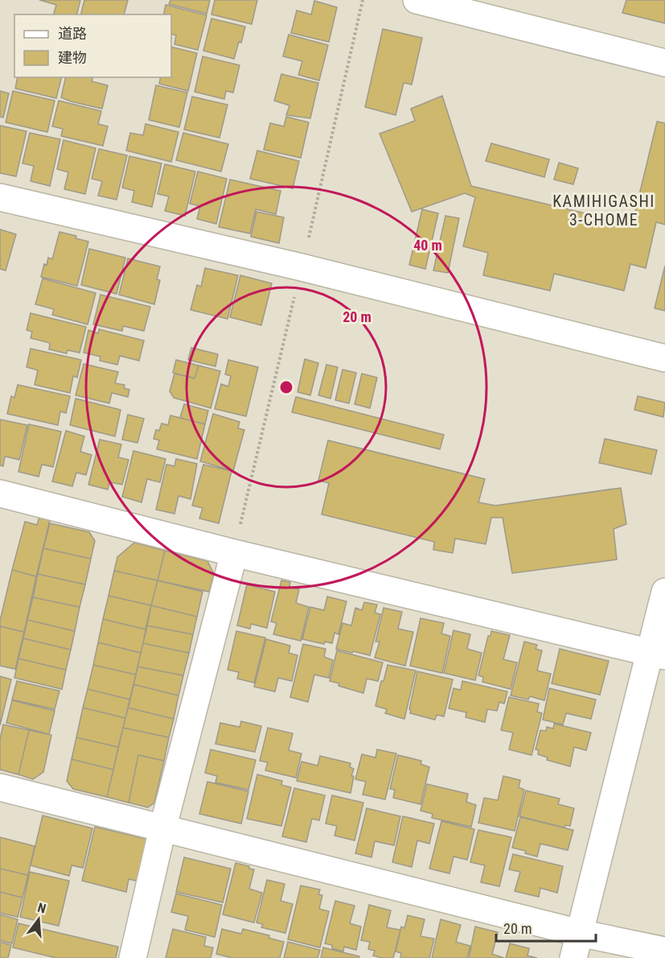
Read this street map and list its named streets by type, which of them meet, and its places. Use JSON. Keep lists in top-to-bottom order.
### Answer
{
  "districts": ["KAMIHIGASHI 3-CHOME"],
  "legend": ["道路", "建物"],
  "scale_bar": "20 m",
  "north": "top",
  "rings": ["40 m", "20 m"]
}
